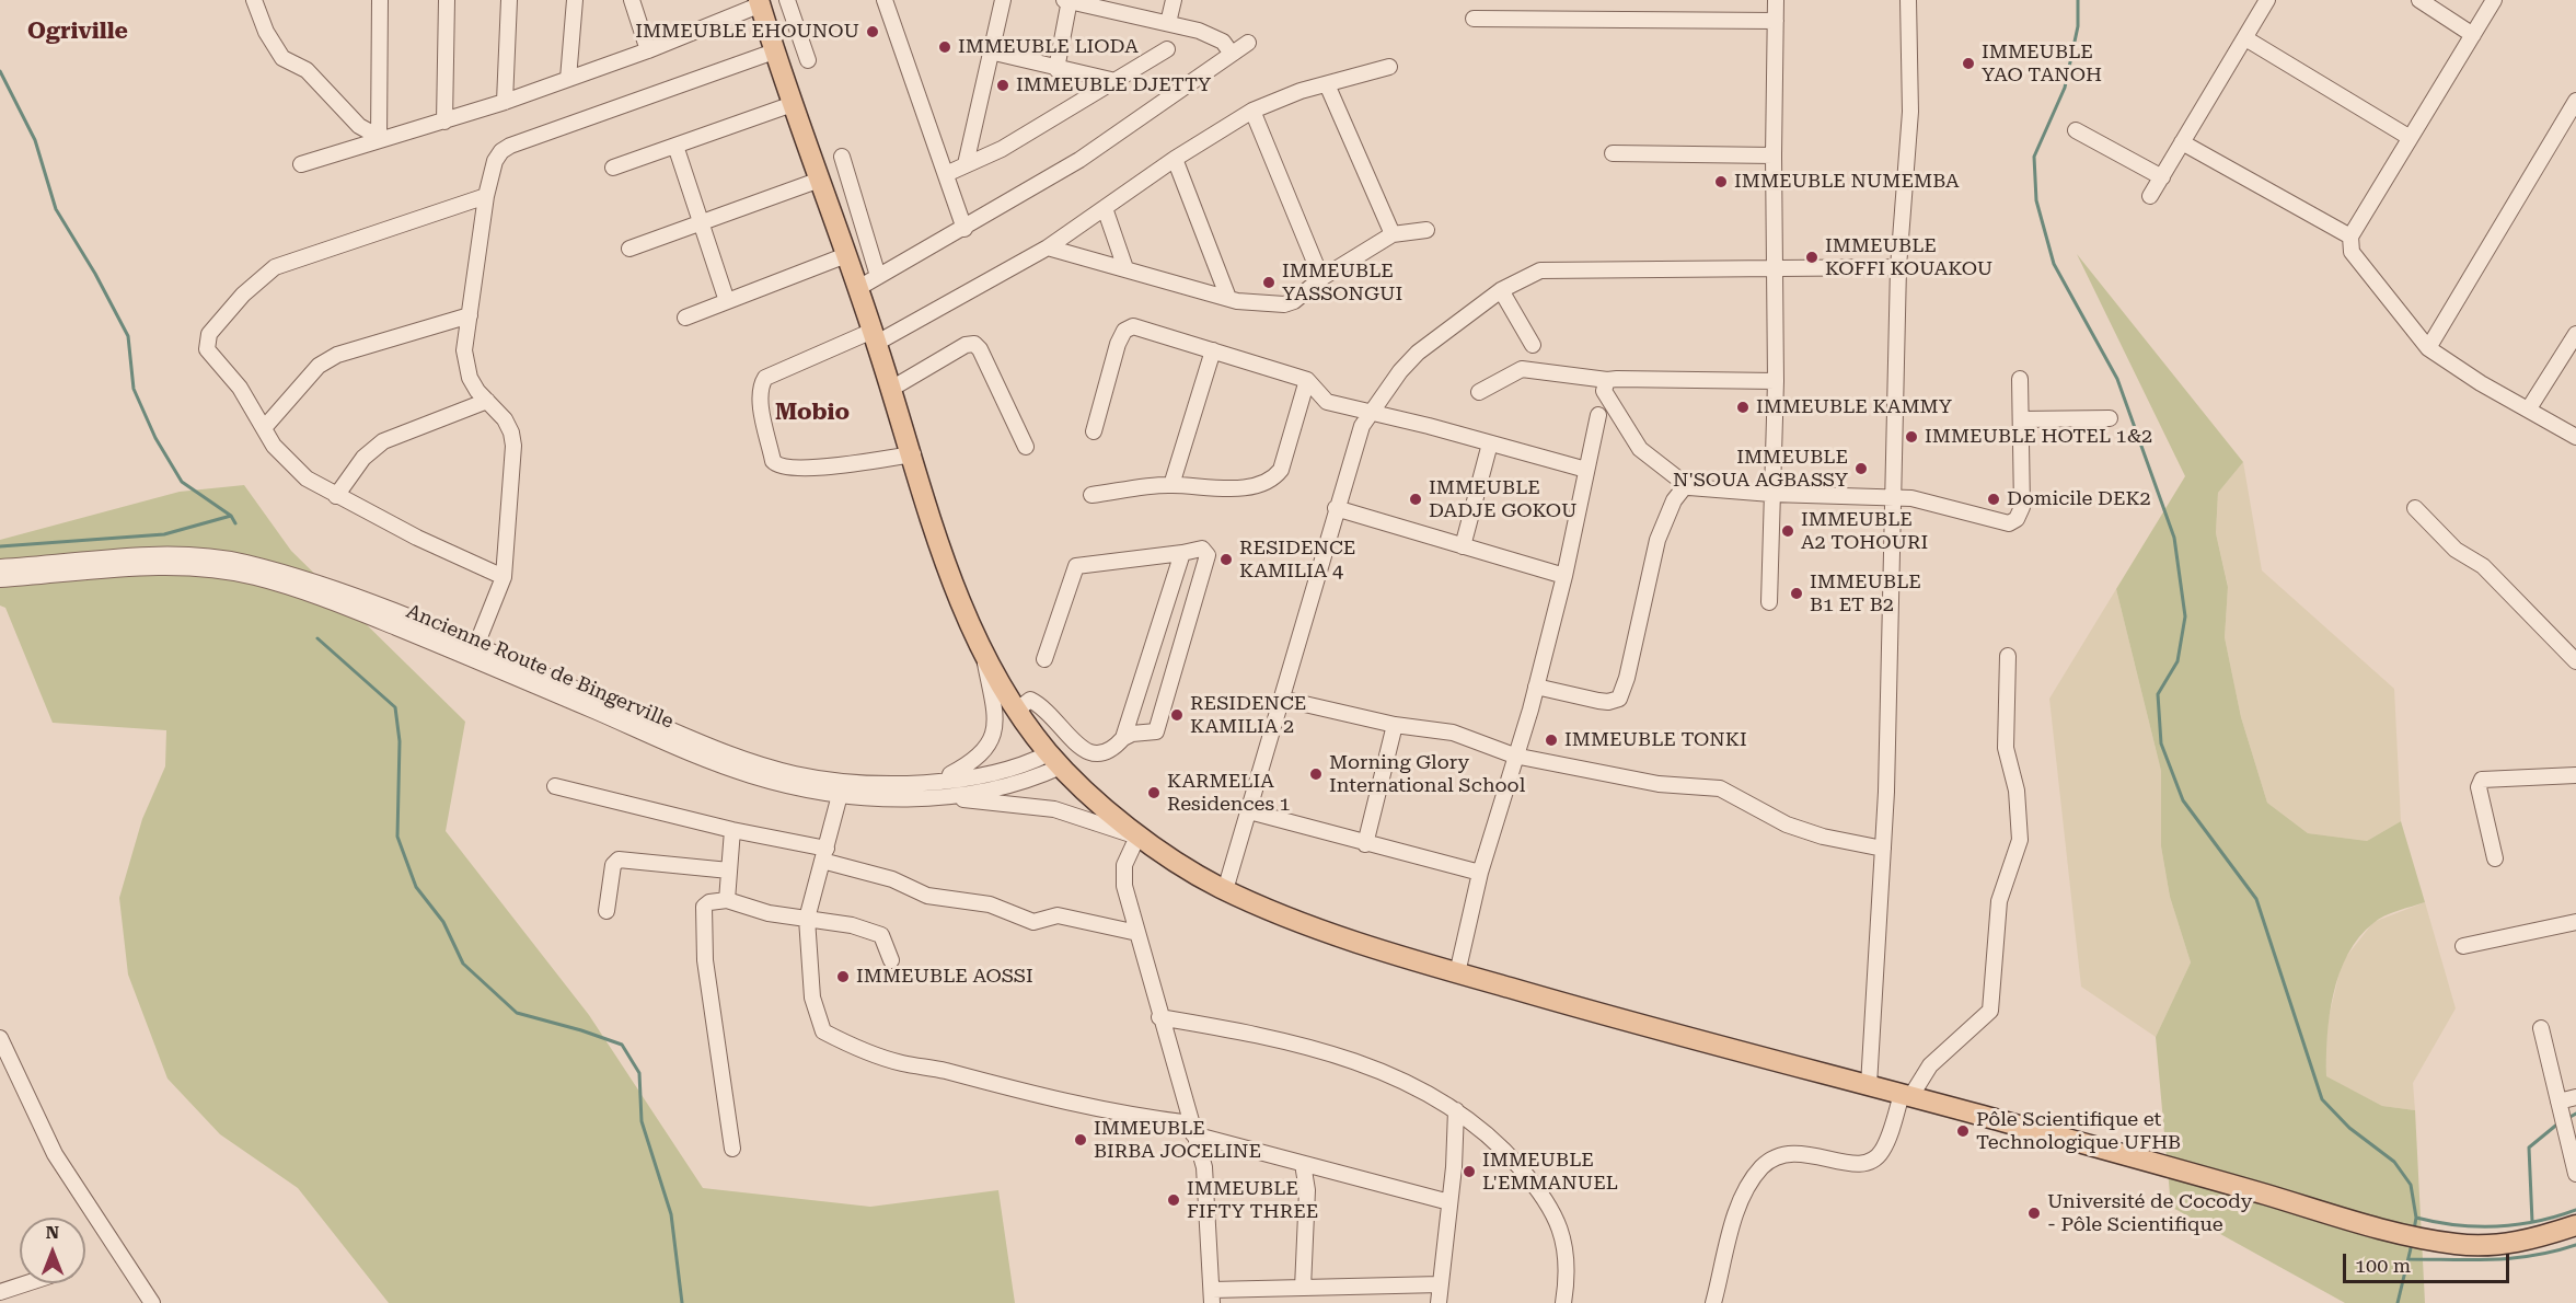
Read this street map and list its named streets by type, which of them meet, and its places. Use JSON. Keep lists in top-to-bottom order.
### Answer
{
  "streets": {
    "street": ["Ancienne Route de Bingerville"]
  },
  "districts": ["Ogriville", "Mobio"],
  "places": [
    "IMMEUBLE EHOUNOU",
    "IMMEUBLE LIODA",
    "IMMEUBLE YAO TANOH",
    "IMMEUBLE DJETTY",
    "IMMEUBLE NUMEMBA",
    "IMMEUBLE KOFFI KOUAKOU",
    "IMMEUBLE YASSONGUI",
    "IMMEUBLE KAMMY",
    "IMMEUBLE HOTEL 1&2",
    "IMMEUBLE N'SOUA AGBASSY",
    "IMMEUBLE DADJE GOKOU",
    "Domicile DEK2",
    "IMMEUBLE A2 TOHOURI",
    "RESIDENCE KAMILIA 4",
    "IMMEUBLE B1 ET B2",
    "RESIDENCE KAMILIA 2",
    "IMMEUBLE TONKI",
    "Morning Glory International School",
    "KARMELIA Residences 1",
    "IMMEUBLE AOSSI",
    "Pôle Scientifique et Technologique UFHB",
    "IMMEUBLE BIRBA JOCELINE",
    "IMMEUBLE L'EMMANUEL",
    "IMMEUBLE FIFTY THREE",
    "Université de Cocody - Pôle Scientifique"
  ],
  "scale_bar": "100 m",
  "north": "top"
}
